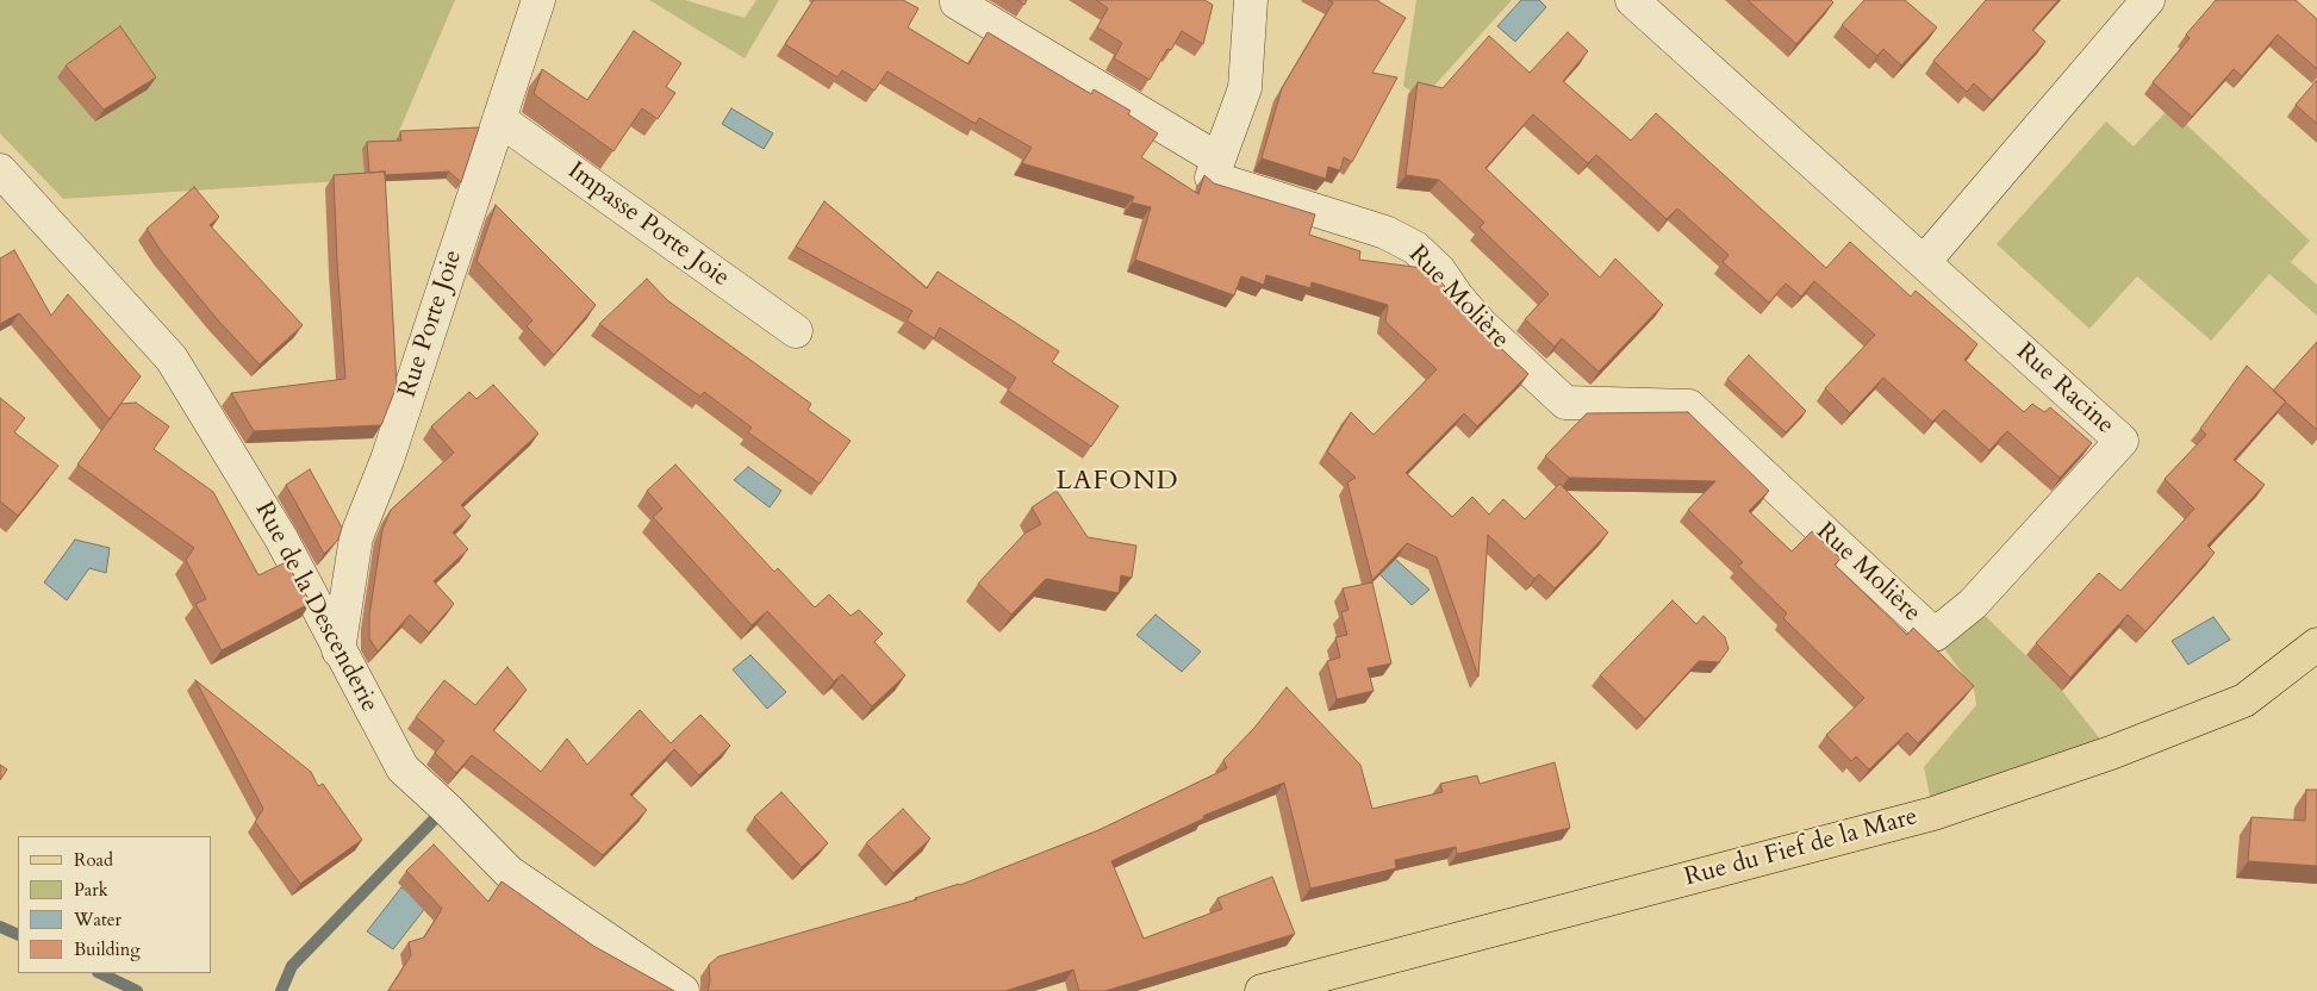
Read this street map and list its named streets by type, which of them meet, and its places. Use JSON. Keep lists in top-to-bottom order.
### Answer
{
  "streets": {
    "main road": ["Rue du Fief de la Mare"],
    "street": [
      "Impasse Porte Joie",
      "Rue Molière",
      "Rue Porte Joie",
      "Rue Racine",
      "Rue de la Descenderie"
    ]
  },
  "crossings": [
    ["Impasse Porte Joie", "Rue Porte Joie"],
    ["Rue Molière", "Rue Racine"],
    ["Rue Porte Joie", "Rue de la Descenderie"]
  ],
  "districts": ["LAFOND"],
  "legend": [
    "Road",
    "Park",
    "Water",
    "Building"
  ]
}
